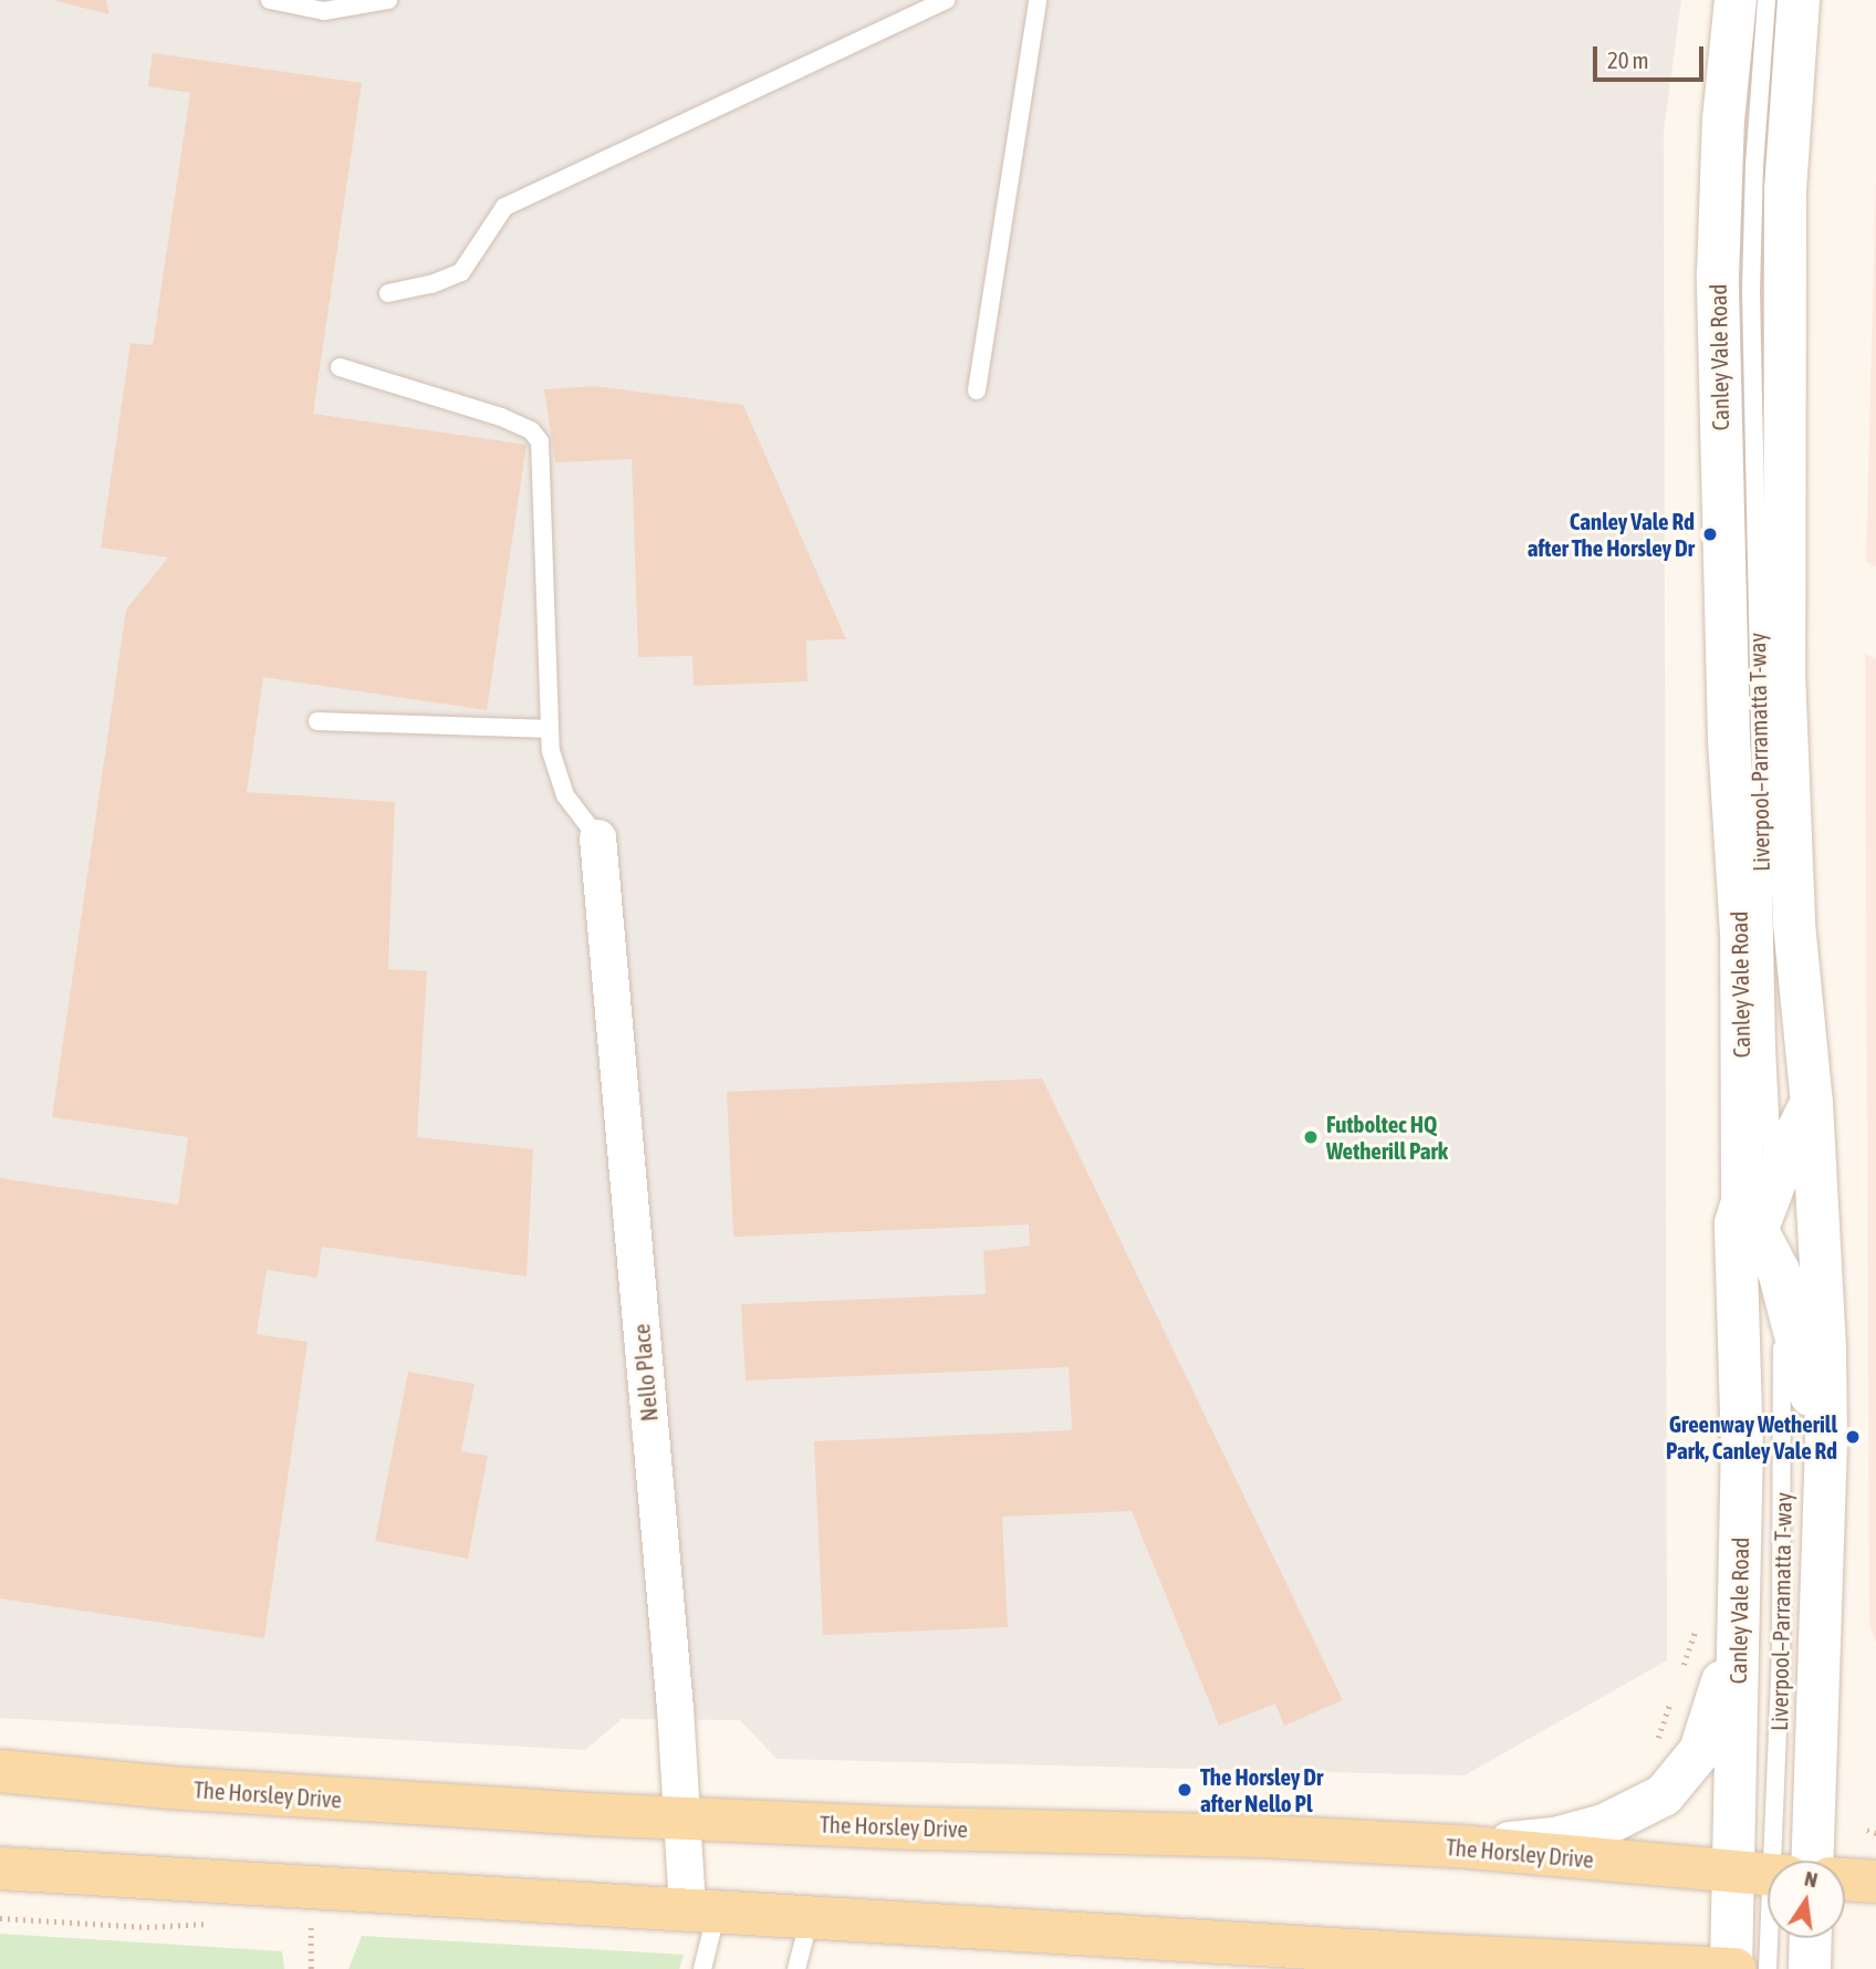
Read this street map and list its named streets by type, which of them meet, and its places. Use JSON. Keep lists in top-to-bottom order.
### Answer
{
  "streets": {
    "main road": ["The Horsley Drive"],
    "street": ["Canley Vale Road", "Nello Place"],
    "lane": ["Liverpool–Parramatta T-way"]
  },
  "crossings": [
    ["Canley Vale Road", "Liverpool–Parramatta T-way"],
    ["Nello Place", "The Horsley Drive"]
  ],
  "places": [
    "Canley Vale Rd after The Horsley Dr",
    "Futboltec HQ Wetherill Park",
    "Greenway Wetherill Park, Canley Vale Rd",
    "The Horsley Dr after Nello Pl"
  ],
  "scale_bar": "20 m",
  "north": "top"
}
